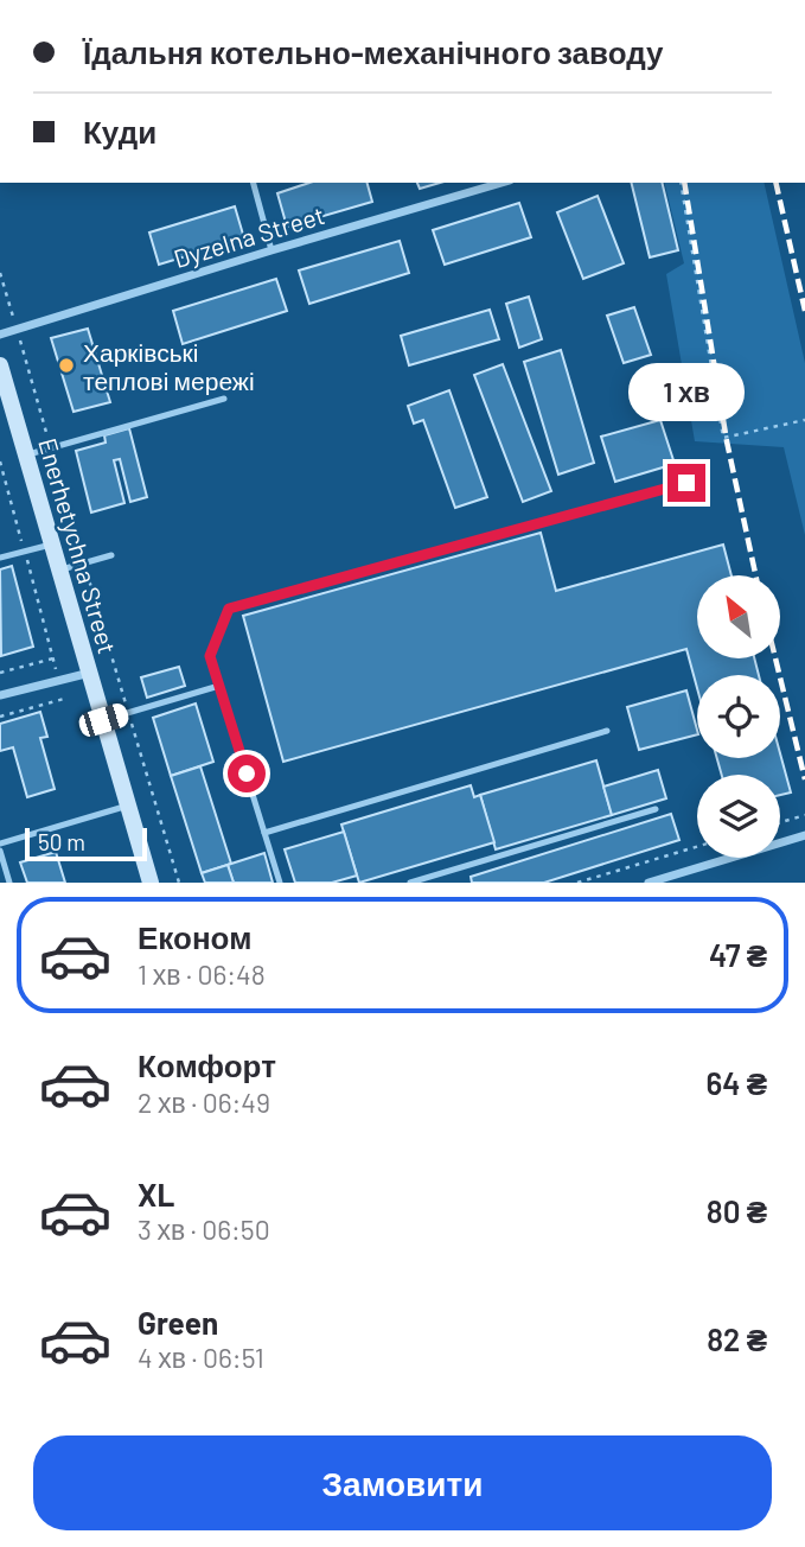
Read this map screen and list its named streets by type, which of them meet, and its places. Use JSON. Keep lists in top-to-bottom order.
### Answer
{
  "streets": {
    "street": ["Dyzelna Street", "Enerhetychna Street"]
  },
  "places": ["Харківські теплові мережі"],
  "scale_bar": "50 m",
  "north": "top left",
  "page": {
    "banner": ["Їдальня котельно-механічного заводу", "Куди"],
    "bubble": "1 хв",
    "scale": "50 m",
    "list": [
      {
        "name": "Економ",
        "note": "1 хв · 06:48",
        "value": "47 ₴"
      },
      {
        "name": "Комфорт",
        "note": "2 хв · 06:49",
        "value": "64 ₴"
      },
      {
        "name": "XL",
        "note": "3 хв · 06:50",
        "value": "80 ₴"
      },
      {
        "name": "Green",
        "note": "4 хв · 06:51",
        "value": "82 ₴"
      }
    ],
    "buttons": "Замовити"
  }
}
